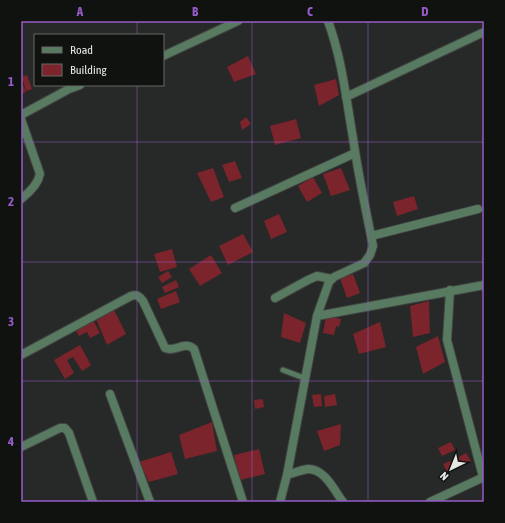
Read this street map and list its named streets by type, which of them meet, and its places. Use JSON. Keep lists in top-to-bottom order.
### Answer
{
  "legend": ["Road", "Building"],
  "north": "bottom left",
  "grid": {
    "columns": [
      "A",
      "B",
      "C",
      "D"
    ],
    "rows": [
      "1",
      "2",
      "3",
      "4"
    ]
  }
}
